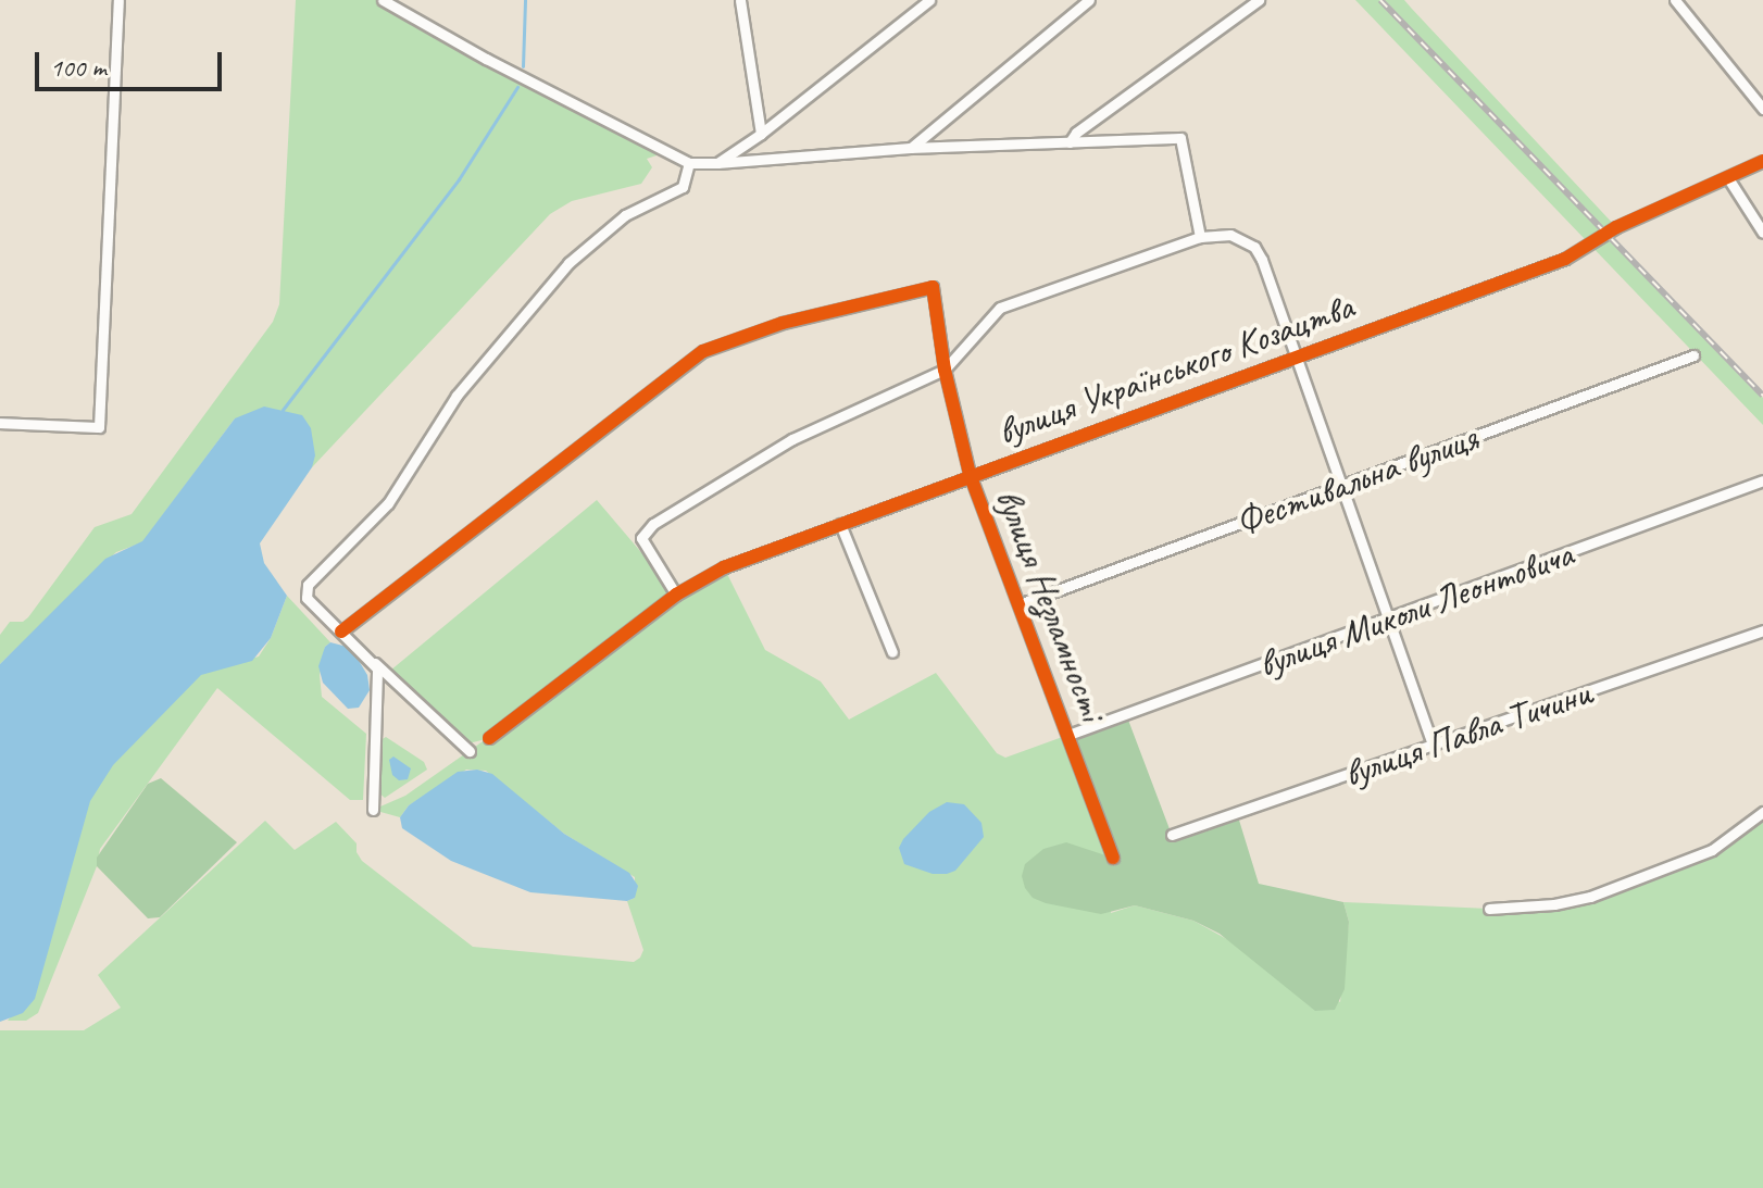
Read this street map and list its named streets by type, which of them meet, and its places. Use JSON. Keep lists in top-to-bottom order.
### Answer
{
  "streets": {
    "street": [
      "вулиця Українського Козацтва",
      "Фестивальна вулиця",
      "вулиця Незламності",
      "вулиця Миколи Леонтовича",
      "вулиця Павла Тичини"
    ]
  },
  "crossings": [
    ["вулиця Українського Козацтва", "вулиця Незламності"],
    ["Фестивальна вулиця", "вулиця Незламності"],
    ["вулиця Незламності", "вулиця Миколи Леонтовича"]
  ],
  "scale_bar": "100 m"
}
